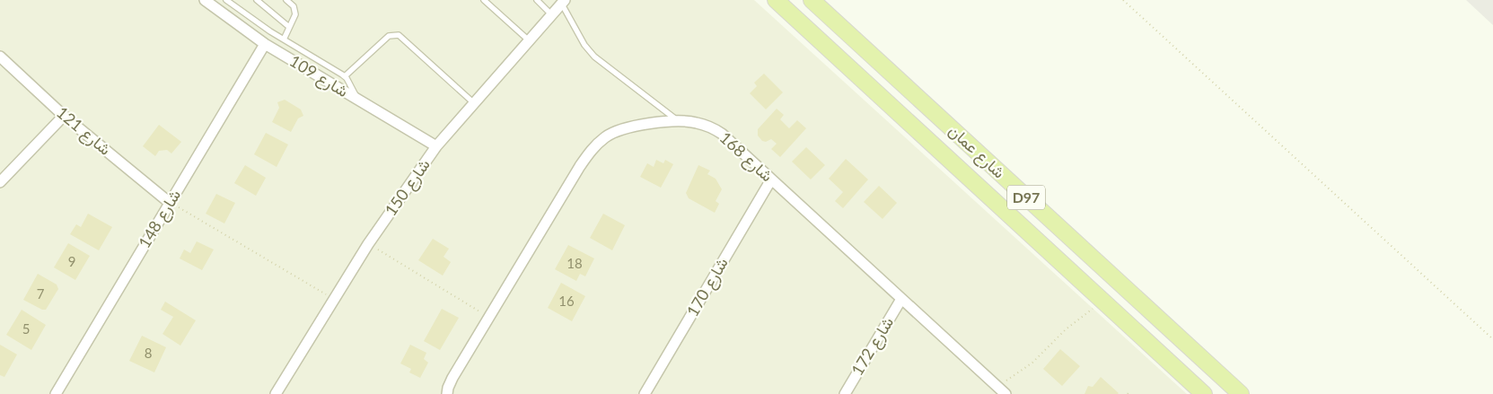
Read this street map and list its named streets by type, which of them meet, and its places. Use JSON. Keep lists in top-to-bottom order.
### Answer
{
  "streets": {
    "main road": ["شارع عمان", "D97"],
    "street": [
      "شارع 109",
      "شارع 121",
      "شارع 168",
      "شارع 150",
      "شارع 148",
      "شارع 170",
      "شارع 172"
    ]
  },
  "crossings": [
    ["شارع 109", "شارع 150"],
    ["شارع 109", "شارع 148"],
    ["شارع 121", "شارع 148"],
    ["شارع 168", "شارع 170"],
    ["شارع 168", "شارع 172"]
  ],
  "house_numbers": [
    "9",
    "18",
    "7",
    "16",
    "5",
    "8"
  ]
}
